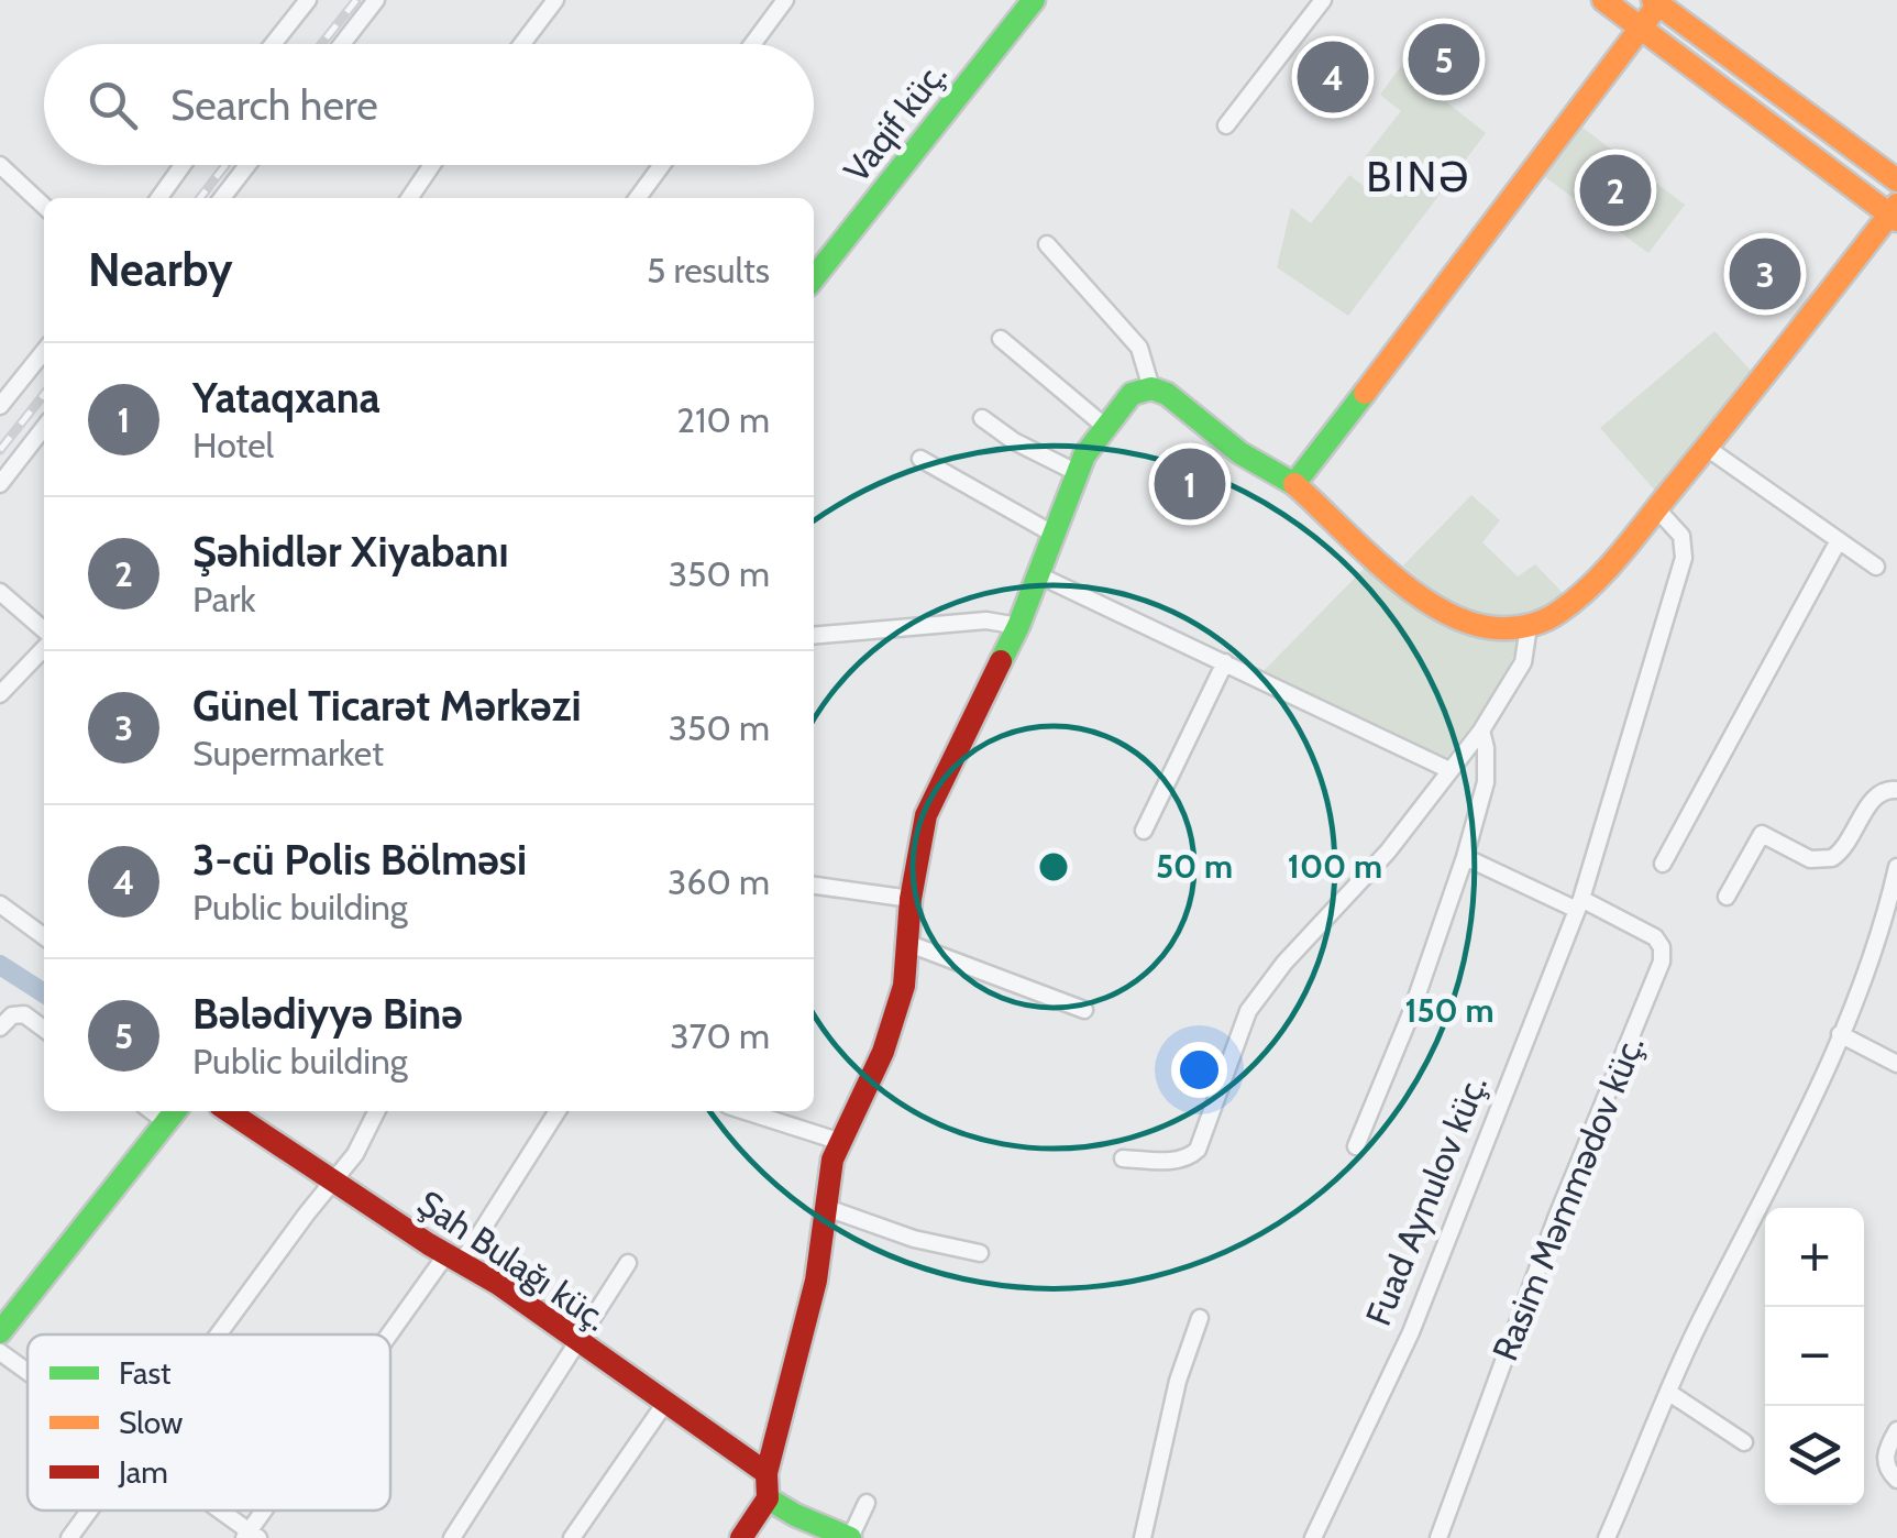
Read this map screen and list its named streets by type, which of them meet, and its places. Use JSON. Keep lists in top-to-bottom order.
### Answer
{
  "streets": {
    "street": [
      "Vaqif küç.",
      "Rasim Məmmədov küç.",
      "Fuad Aynulov küç.",
      "Şah Bulağı küç."
    ]
  },
  "crossings": [
    ["Rasim Məmmədov küç.", "Fuad Aynulov küç."]
  ],
  "districts": ["BINƏ"],
  "legend": ["Fast", "Slow", "Jam"],
  "page": {
    "pins": [
      "5",
      "4",
      "2",
      "3",
      "1"
    ],
    "search": "Search here",
    "heading": ["Nearby", "5 results"],
    "list": [
      {
        "mark": "1",
        "name": "Yataqxana",
        "note": "Hotel",
        "value": "210 m"
      },
      {
        "mark": "2",
        "name": "Şəhidlər Xiyabanı",
        "note": "Park",
        "value": "350 m"
      },
      {
        "mark": "3",
        "name": "Günel Ticarət Mərkəzi",
        "note": "Supermarket",
        "value": "350 m"
      },
      {
        "mark": "4",
        "name": "3-cü Polis Bölməsi",
        "note": "Public building",
        "value": "360 m"
      },
      {
        "mark": "5",
        "name": "Bələdiyyə Binə",
        "note": "Public building",
        "value": "370 m"
      }
    ],
    "map_buttons": ["+", "−"]
  },
  "rings": ["50 m", "100 m", "150 m"]
}
